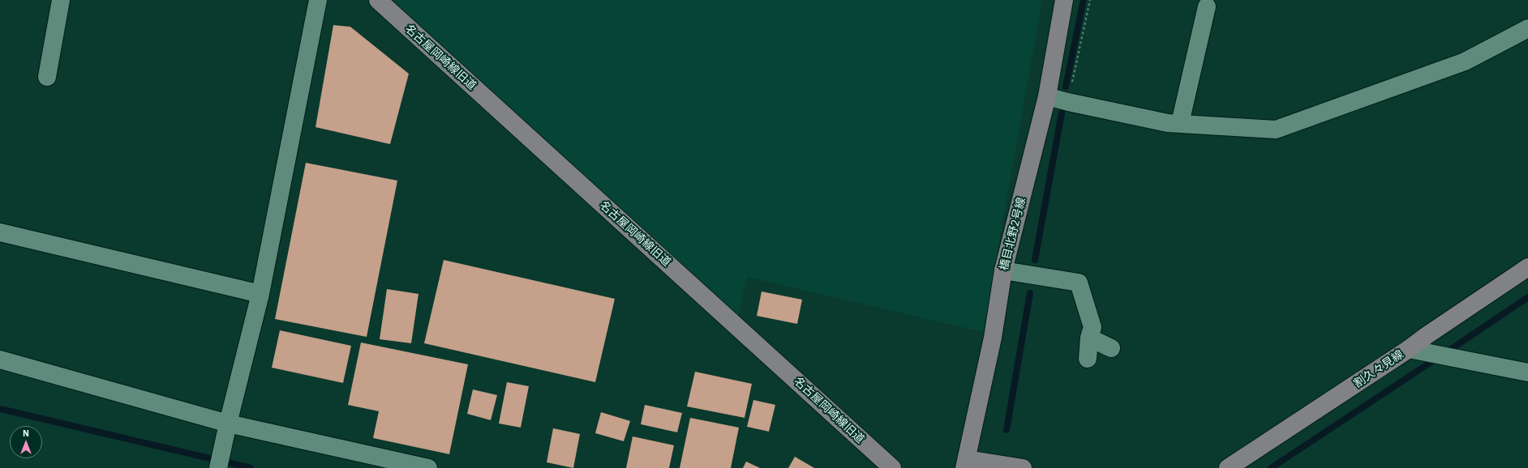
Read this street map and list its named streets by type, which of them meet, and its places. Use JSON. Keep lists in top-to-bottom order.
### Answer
{
  "streets": {
    "street": ["名古屋岡崎線旧道", "橋目北野2号線", "割久々見線"]
  },
  "north": "top"
}
